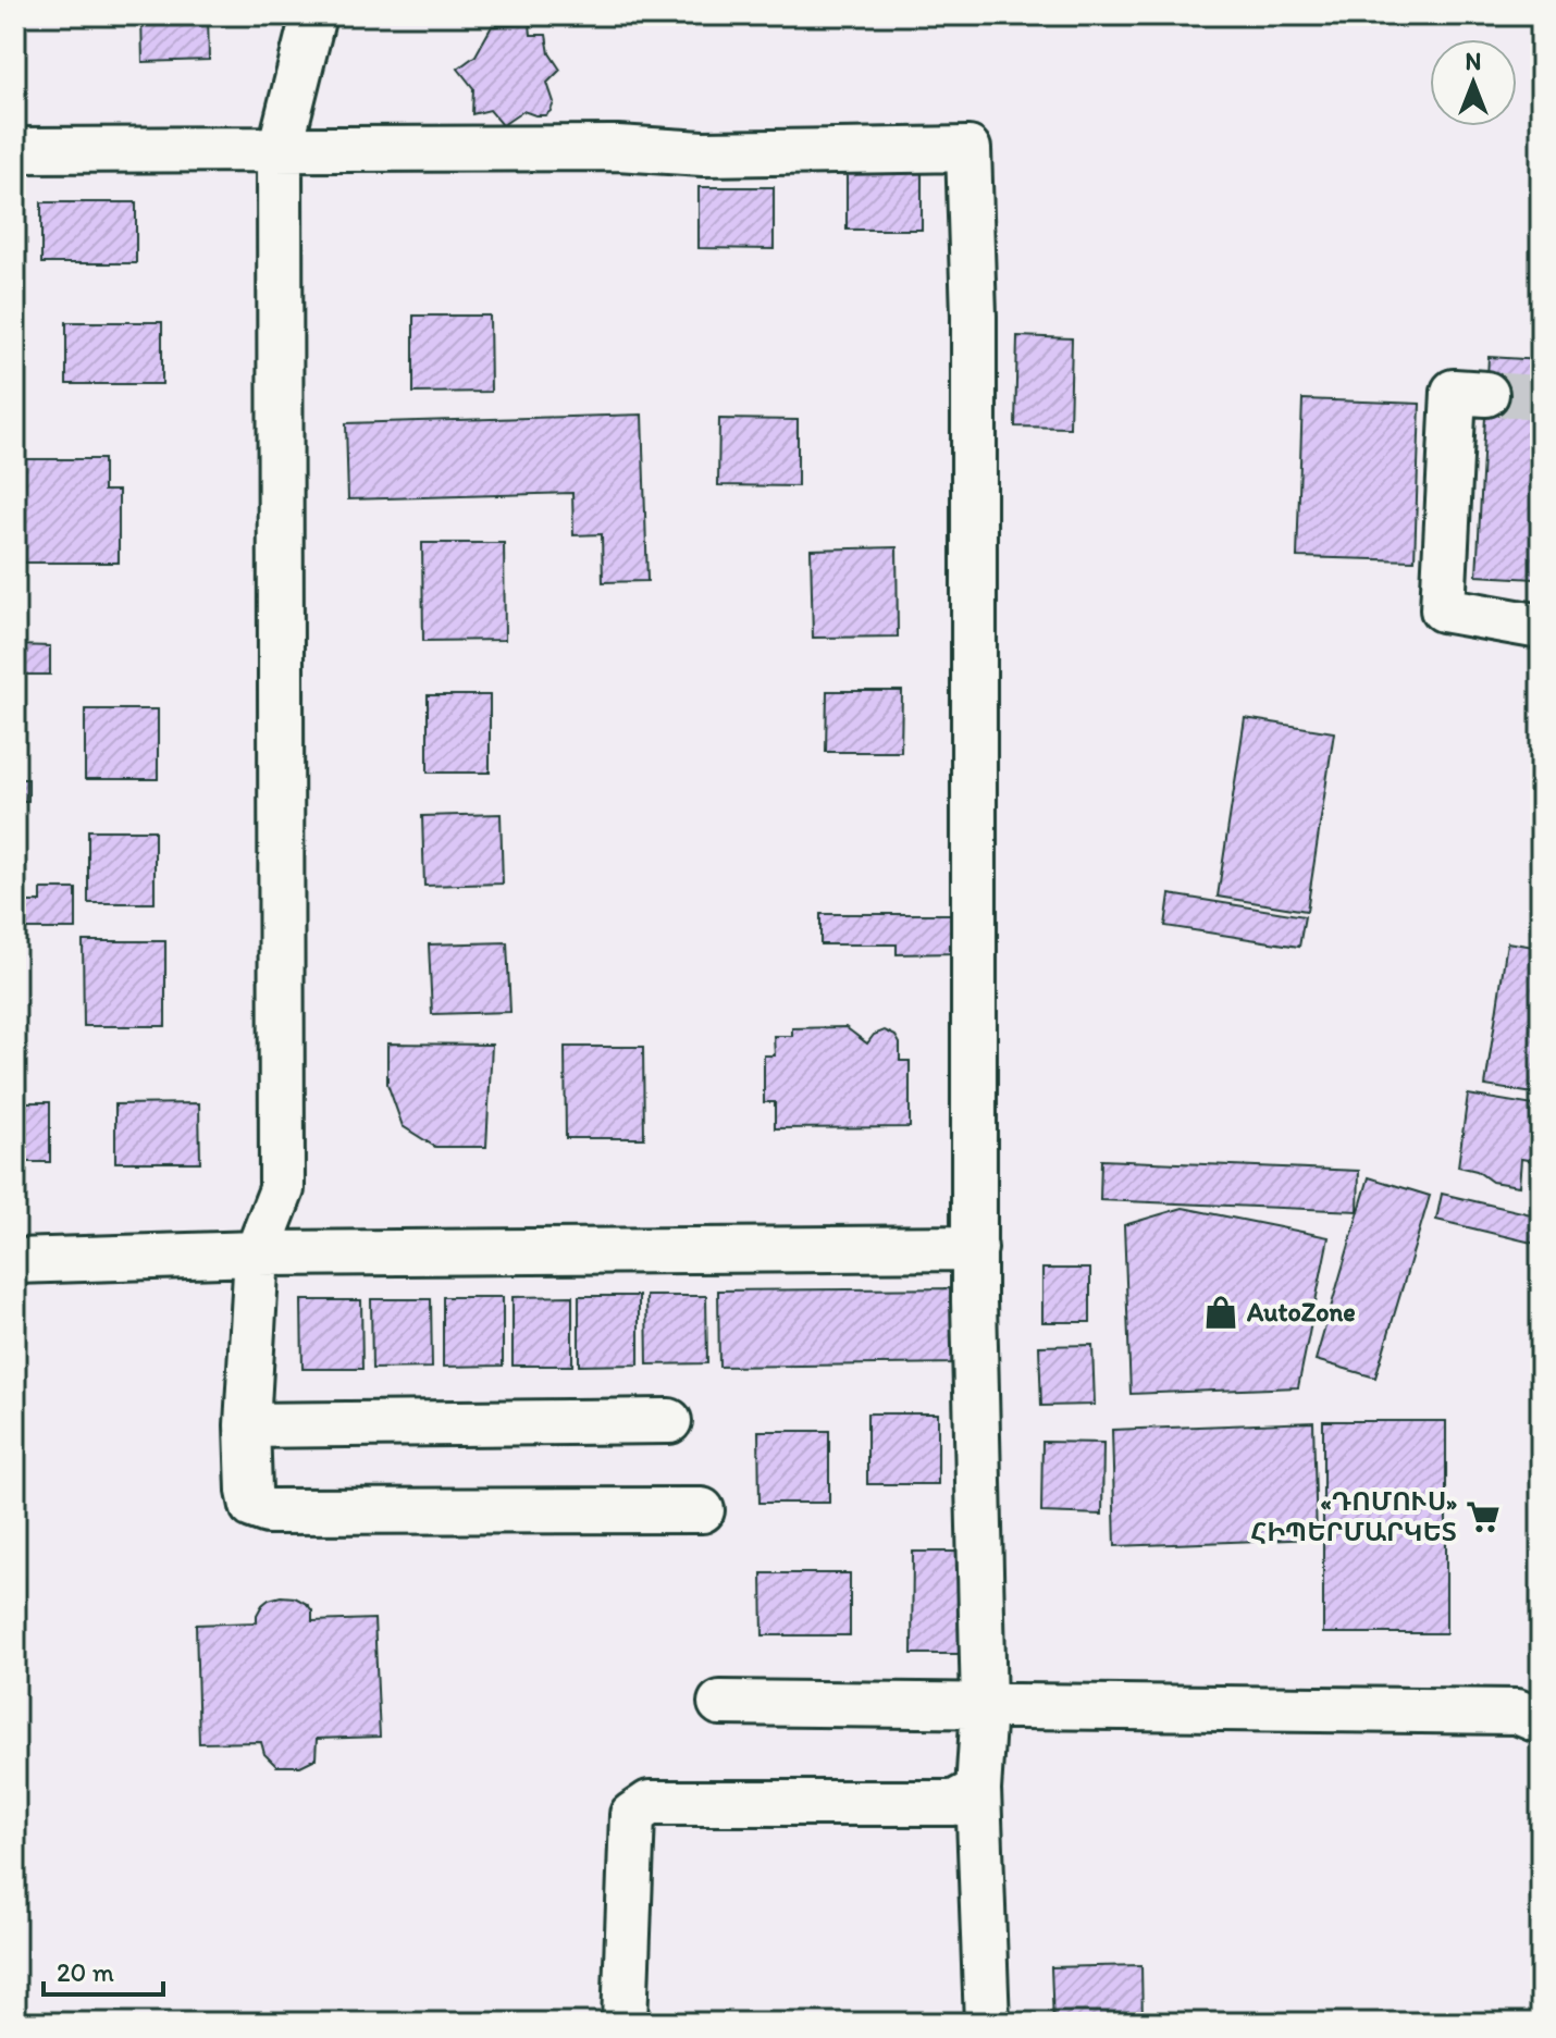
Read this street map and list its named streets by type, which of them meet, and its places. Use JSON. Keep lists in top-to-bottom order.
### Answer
{
  "places": {
    "shop": ["AutoZone"],
    "supermarket": ["«ԴՈՄՈՒՍ» ՀԻՊԵՐՄԱՐԿԵՏ"]
  },
  "scale_bar": "20 m",
  "north": "top"
}
